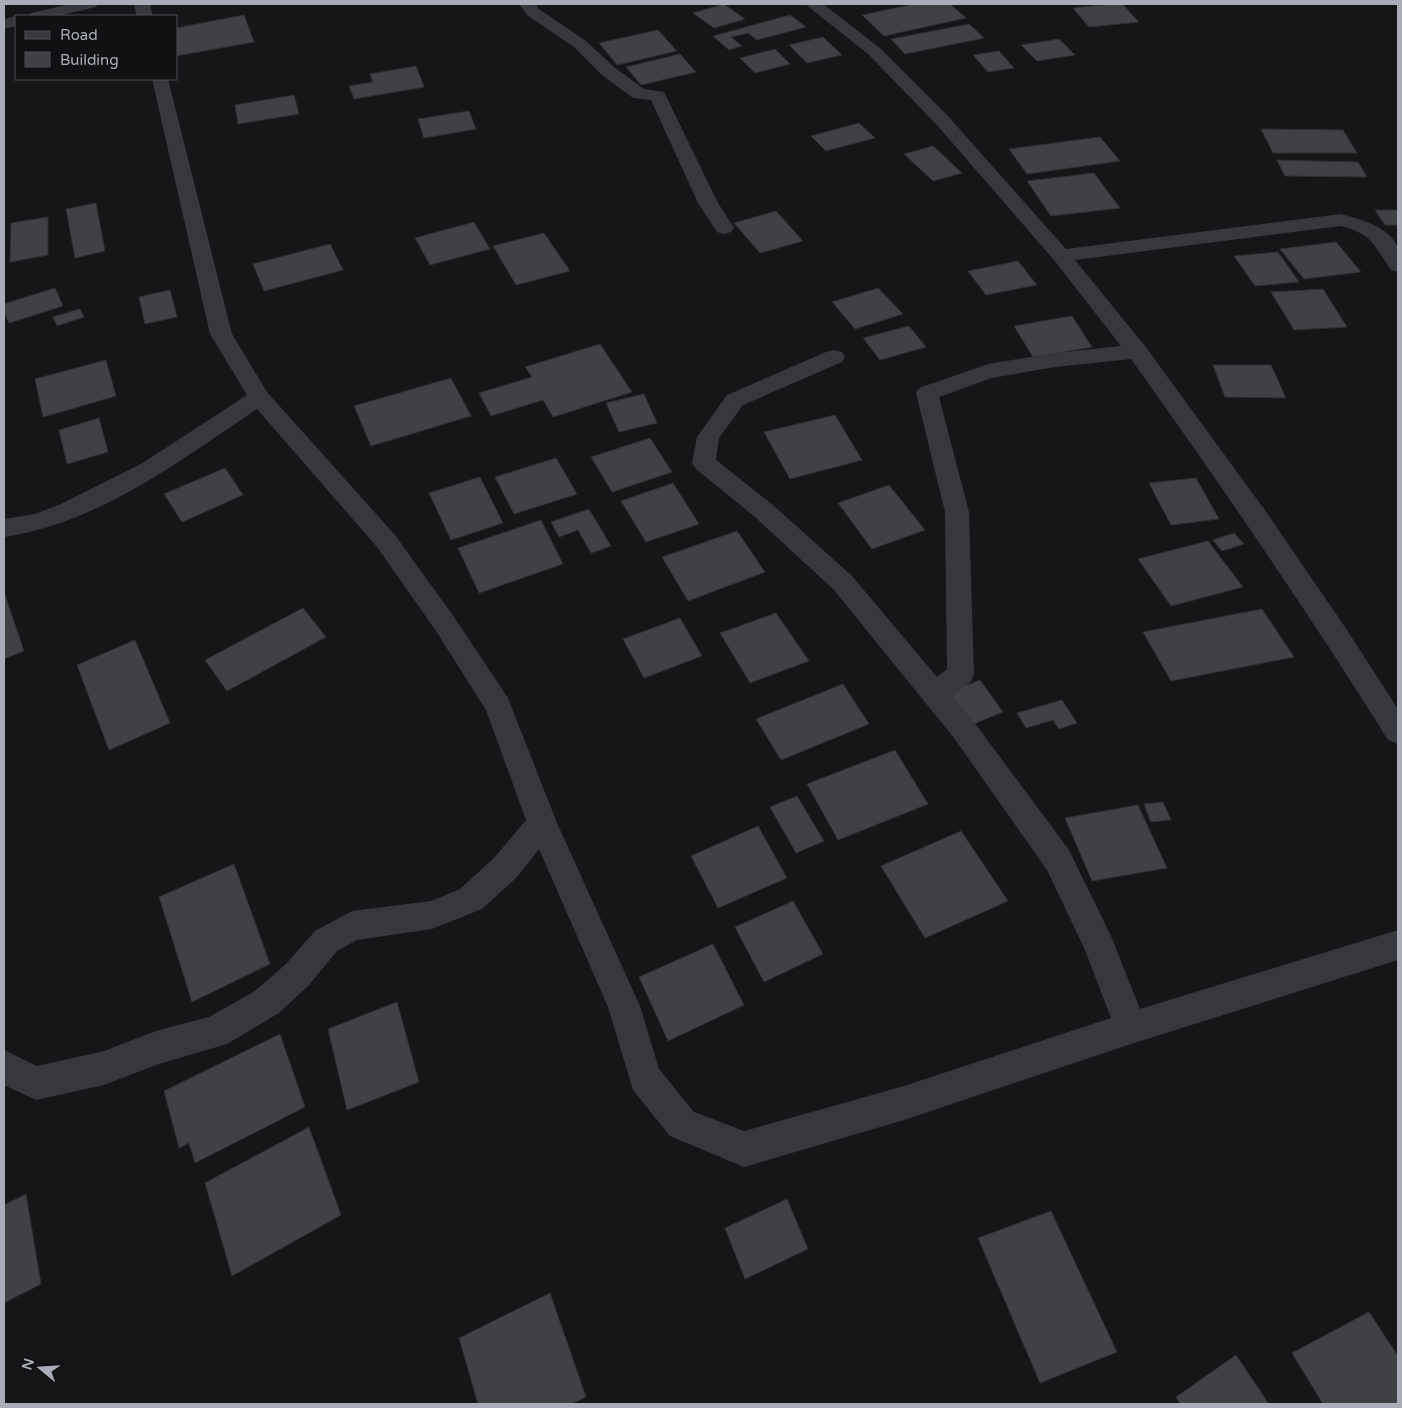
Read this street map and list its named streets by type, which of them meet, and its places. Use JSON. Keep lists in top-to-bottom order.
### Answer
{
  "legend": ["Road", "Building"],
  "north": "left"
}
